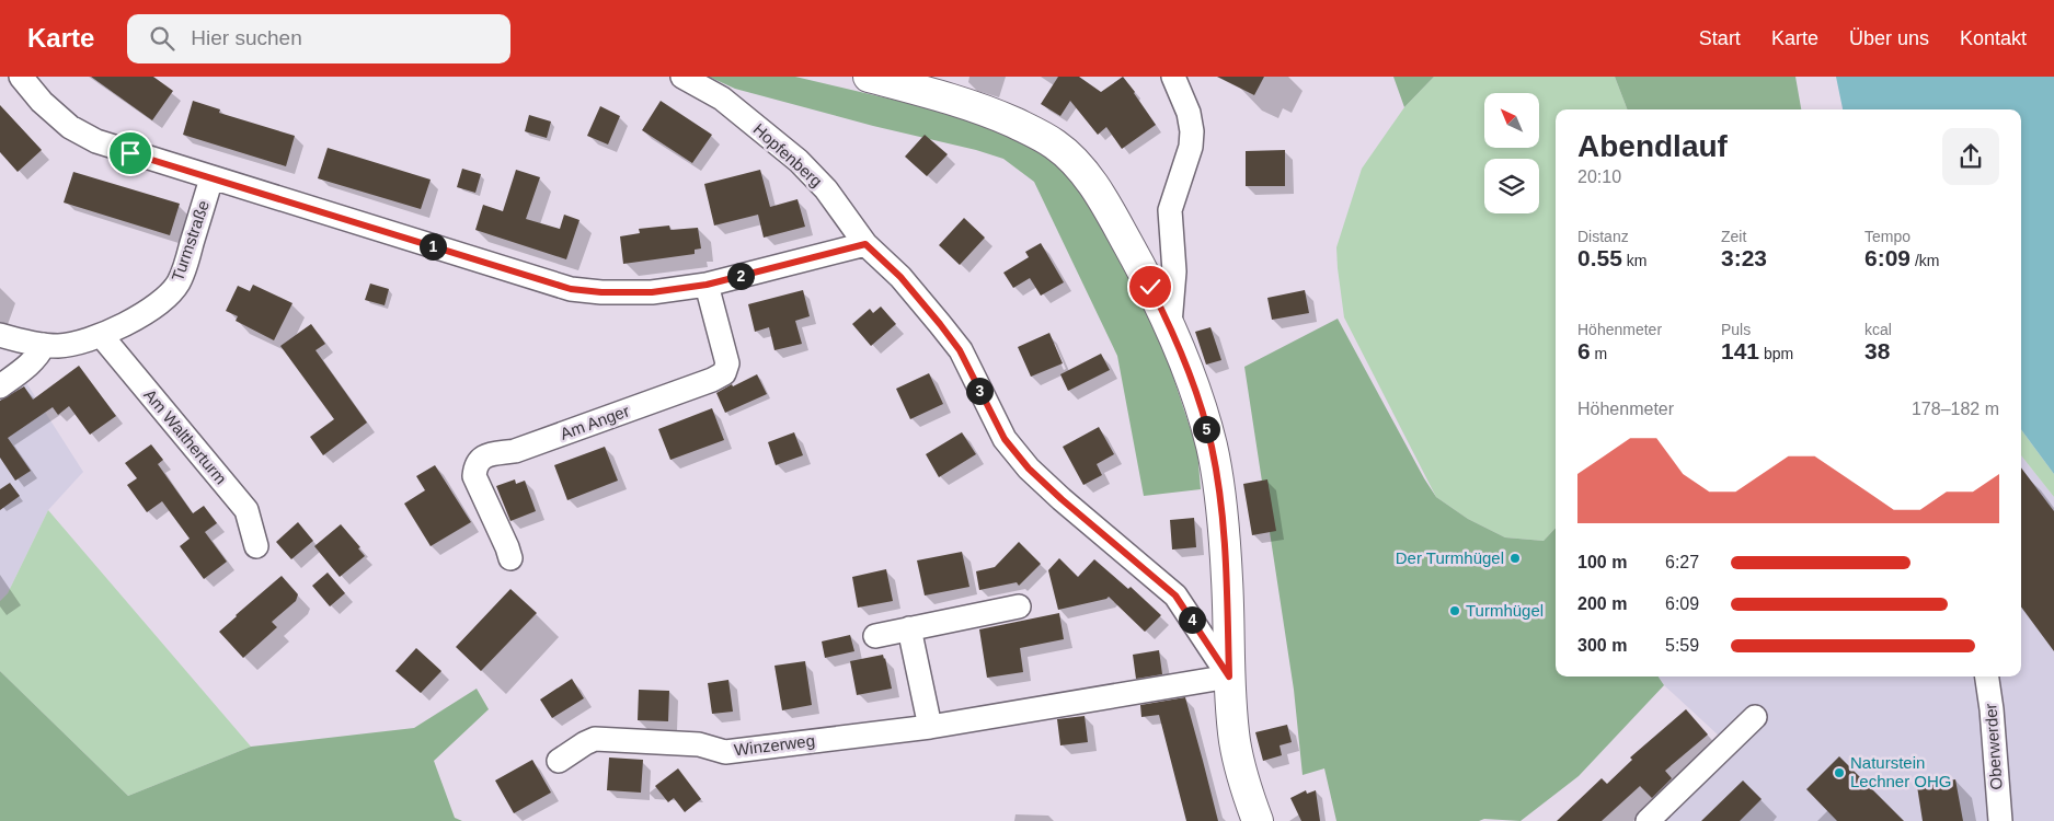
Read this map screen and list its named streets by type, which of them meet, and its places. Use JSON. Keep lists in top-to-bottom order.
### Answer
{
  "streets": {
    "street": [
      "Hopfenberg",
      "Turmstraße",
      "Am Anger",
      "Am Waltherturm",
      "Winzerweg",
      "Oberwerder"
    ]
  },
  "crossings": [
    ["Hopfenberg", "Winzerweg"],
    ["Turmstraße", "Am Waltherturm"]
  ],
  "places": ["Der Turmhügel", "Turmhügel", "Naturstein Lechner OHG"],
  "north": "top left",
  "page": {
    "header": "Karte",
    "search": "Hier suchen",
    "nav": [
      "Start",
      "Karte",
      "Über uns",
      "Kontakt"
    ],
    "heading": ["Abendlauf", "20:10"],
    "stats": [
      ["Distanz", "0.55 km"],
      ["Zeit", "3:23"],
      ["Tempo", "6:09 /km"],
      ["Höhenmeter", "6 m"],
      ["Puls", "141 bpm"],
      ["kcal", "38"]
    ],
    "pins": [
      "1",
      "2",
      "3",
      "5",
      "4"
    ],
    "chart": ["Höhenmeter", "178–182 m"],
    "list": [
      {
        "name": "100 m",
        "note": "6:27"
      },
      {
        "name": "200 m",
        "note": "6:09"
      },
      {
        "name": "300 m",
        "note": "5:59"
      }
    ]
  }
}
